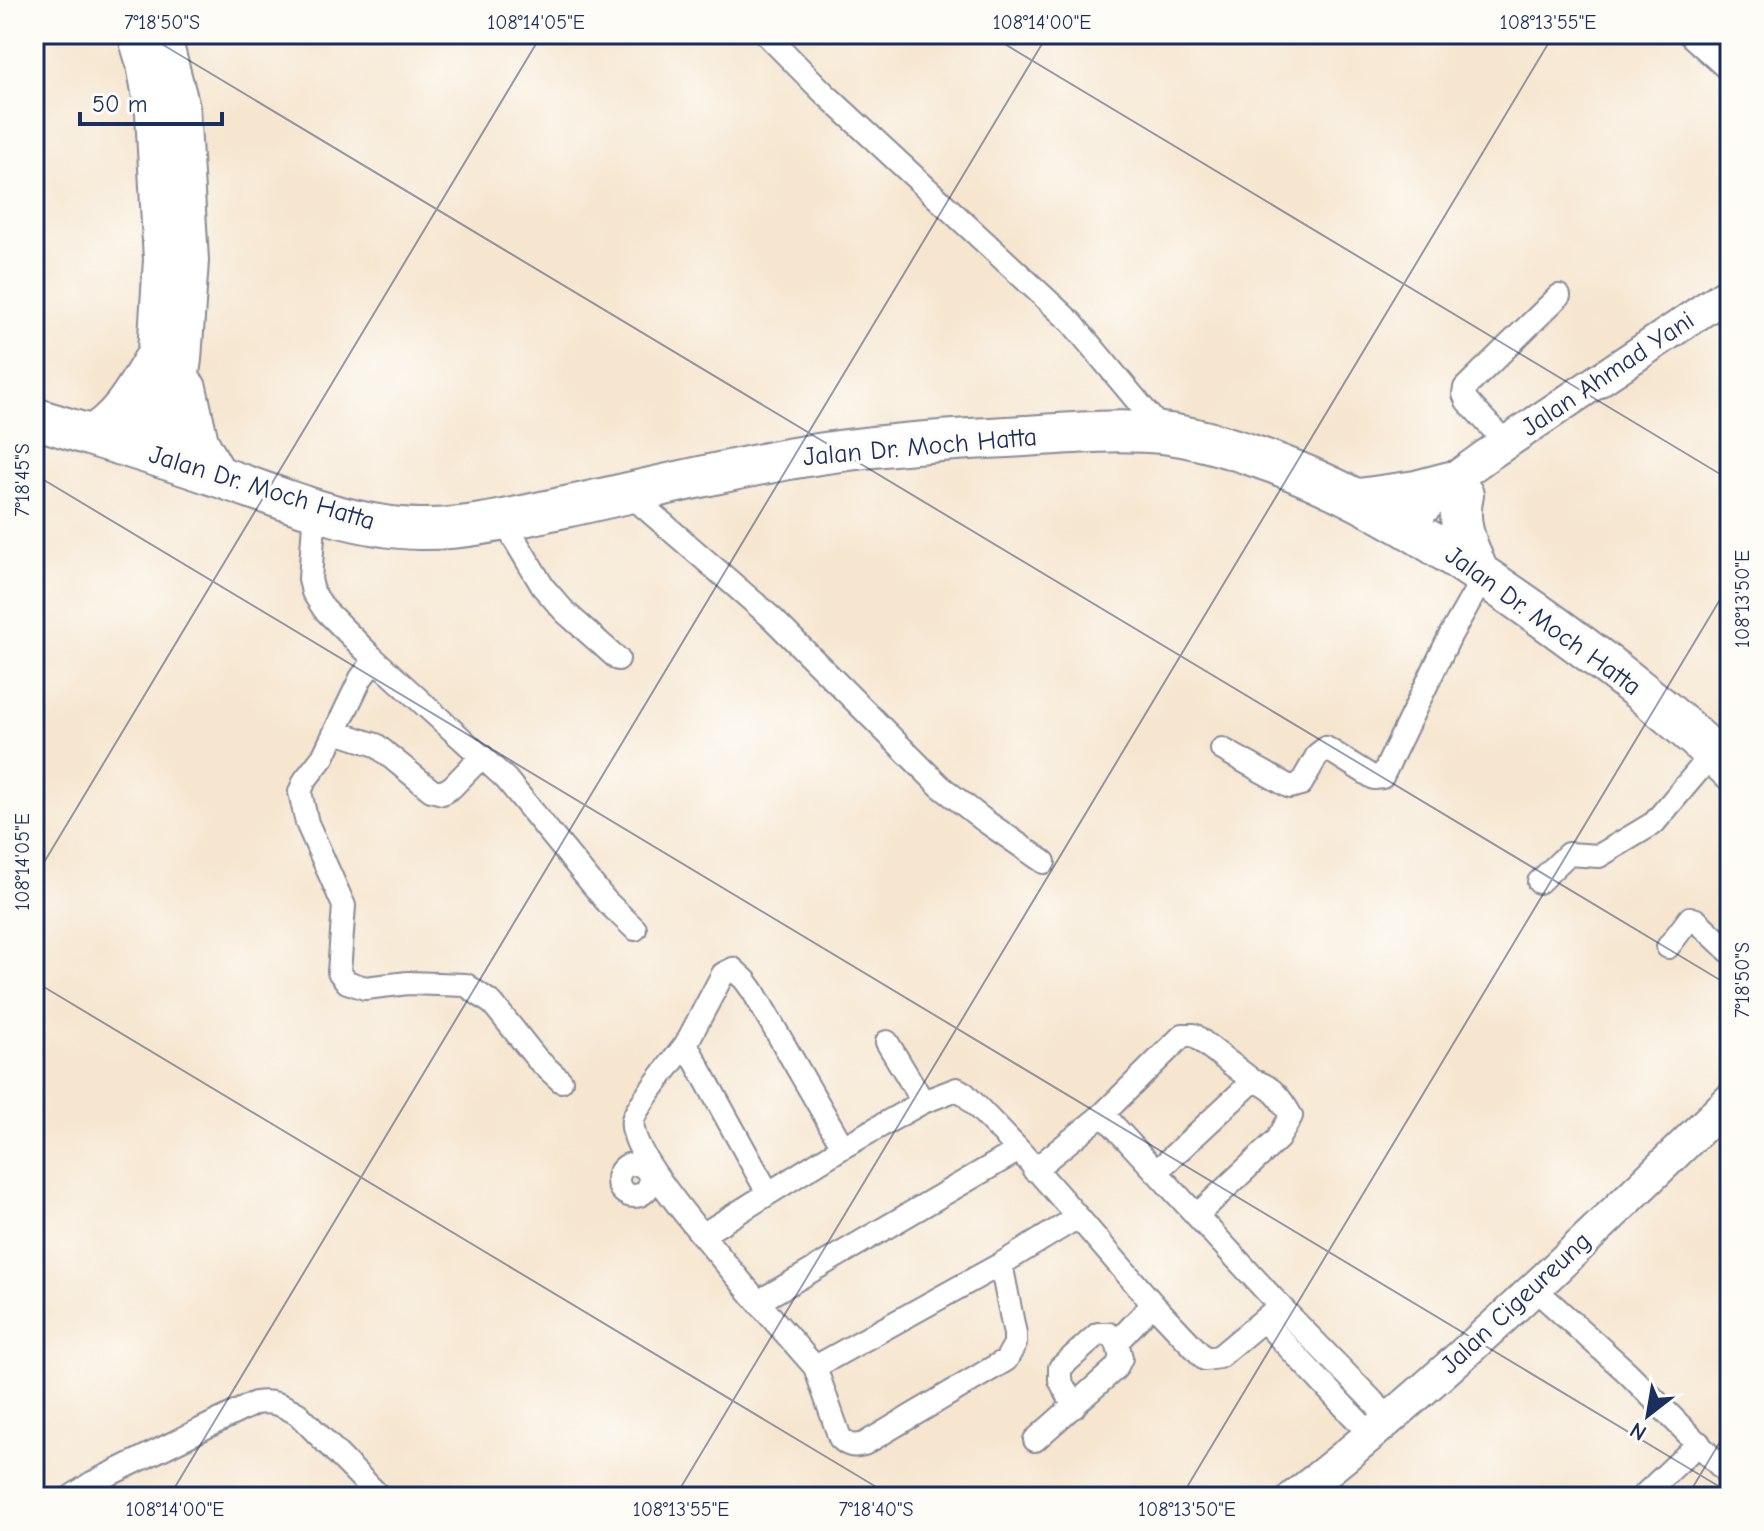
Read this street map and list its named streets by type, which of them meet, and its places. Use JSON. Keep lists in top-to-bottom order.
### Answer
{
  "streets": {
    "highway": ["Jalan Dr. Moch Hatta"],
    "street": ["Jalan Ahmad Yani", "Jalan Cigeureung"]
  },
  "crossings": [
    ["Jalan Ahmad Yani", "Jalan Dr. Moch Hatta"]
  ],
  "scale_bar": "50 m",
  "north": "bottom left",
  "coordinates": [
    "7°18'50\"S",
    "108°14'05\"E",
    "108°14'00\"E",
    "108°13'55\"E",
    "7°18'45\"S",
    "108°13'50\"E",
    "7°18'40\"S"
  ]
}
